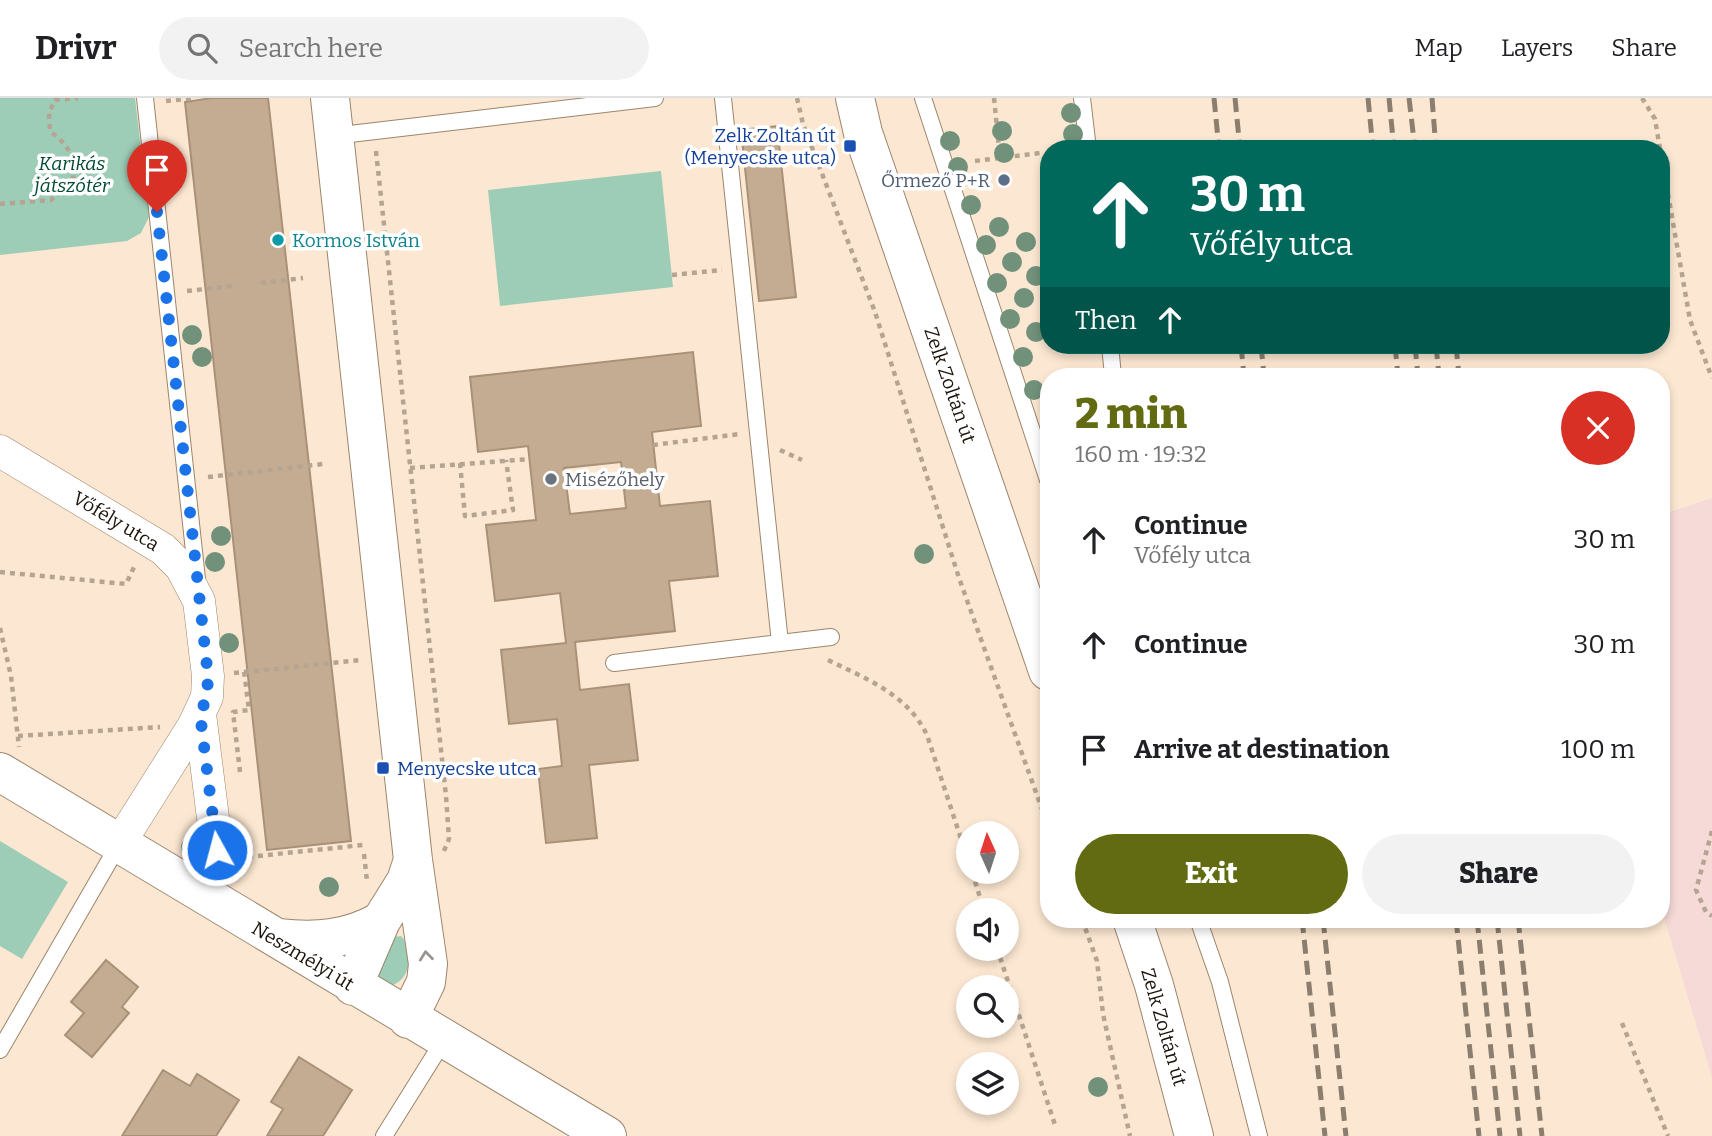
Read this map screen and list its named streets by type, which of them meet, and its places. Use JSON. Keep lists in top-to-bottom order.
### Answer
{
  "streets": {
    "street": ["Zelk Zoltán út", "Vőfély utca", "Neszmélyi út"]
  },
  "crossings": [
    ["Vőfély utca", "Neszmélyi út"]
  ],
  "parks": ["Karikás játszótér"],
  "places": {
    "transit": ["Zelk Zoltán út (Menyecske utca)", "Menyecske utca"],
    "other": ["Őrmező P+R", "Kormos István", "Misézőhely"]
  },
  "north": "top",
  "page": {
    "header": "Drivr",
    "search": "Search here",
    "nav": ["Map", "Layers", "Share"],
    "turn": ["30 m", "Vőfély utca"],
    "then": "Then",
    "heading": ["2 min", "160 m · 19:32"],
    "list": [
      {
        "name": "Continue",
        "note": "Vőfély utca",
        "value": "30 m"
      },
      {
        "name": "Continue",
        "value": "30 m"
      },
      {
        "name": "Arrive at destination",
        "value": "100 m"
      }
    ],
    "buttons": ["Exit", "Share"]
  }
}
